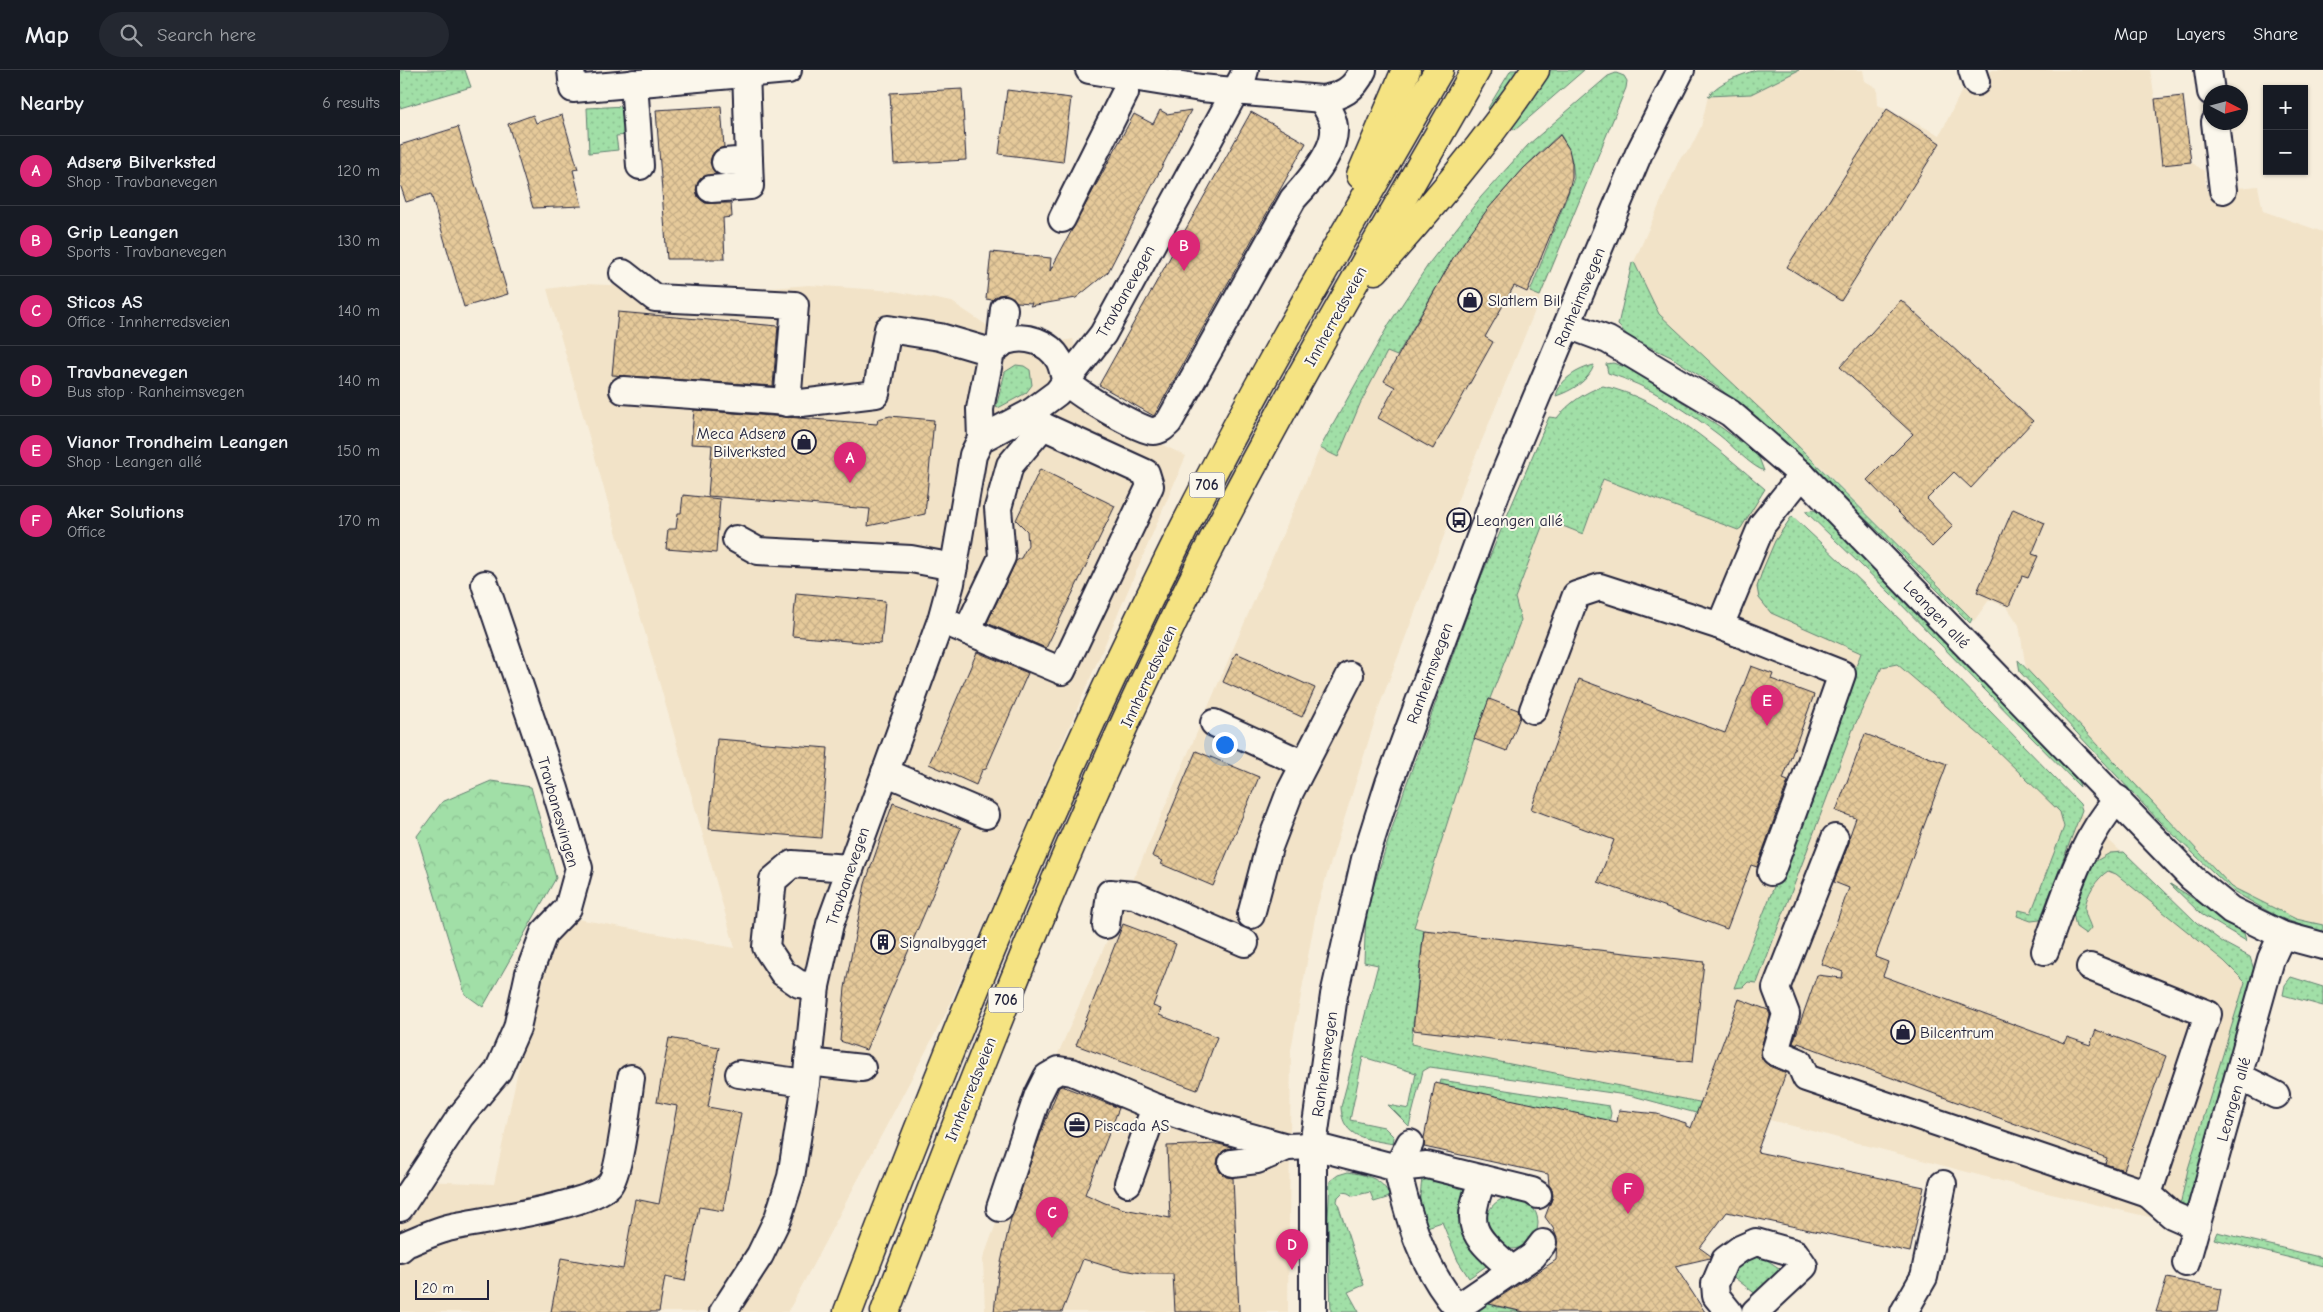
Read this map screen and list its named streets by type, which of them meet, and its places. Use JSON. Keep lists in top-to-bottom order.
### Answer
{
  "streets": {
    "highway": ["Innherredsveien", "706"],
    "street": [
      "Travbanevegen",
      "Ranheimsvegen",
      "Leangen allé",
      "Travbanesvingen"
    ]
  },
  "crossings": [
    ["Ranheimsvegen", "Leangen allé"],
    ["Innherredsveien", "706"]
  ],
  "places": {
    "shop": ["Slatlem Bil", "Meca Adserø Bilverksted", "Bilcentrum"],
    "bus stop": ["Leangen allé"],
    "building": ["Signalbygget"],
    "office": ["Piscada AS"]
  },
  "scale_bar": "20 m",
  "north": "right",
  "page": {
    "header": "Map",
    "search": "Search here",
    "nav": ["Map", "Layers", "Share"],
    "heading": ["Nearby", "6 results"],
    "map_buttons": ["+", "−"],
    "list": [
      {
        "mark": "A",
        "name": "Adserø Bilverksted",
        "note": "Shop · Travbanevegen",
        "value": "120 m"
      },
      {
        "mark": "B",
        "name": "Grip Leangen",
        "note": "Sports · Travbanevegen",
        "value": "130 m"
      },
      {
        "mark": "C",
        "name": "Sticos AS",
        "note": "Office · Innherredsveien",
        "value": "140 m"
      },
      {
        "mark": "D",
        "name": "Travbanevegen",
        "note": "Bus stop · Ranheimsvegen",
        "value": "140 m"
      },
      {
        "mark": "E",
        "name": "Vianor Trondheim Leangen",
        "note": "Shop · Leangen allé",
        "value": "150 m"
      },
      {
        "mark": "F",
        "name": "Aker Solutions",
        "note": "Office",
        "value": "170 m"
      }
    ],
    "pins": [
      "B",
      "A",
      "E",
      "F",
      "C",
      "D"
    ],
    "scale": "20 m"
  }
}
